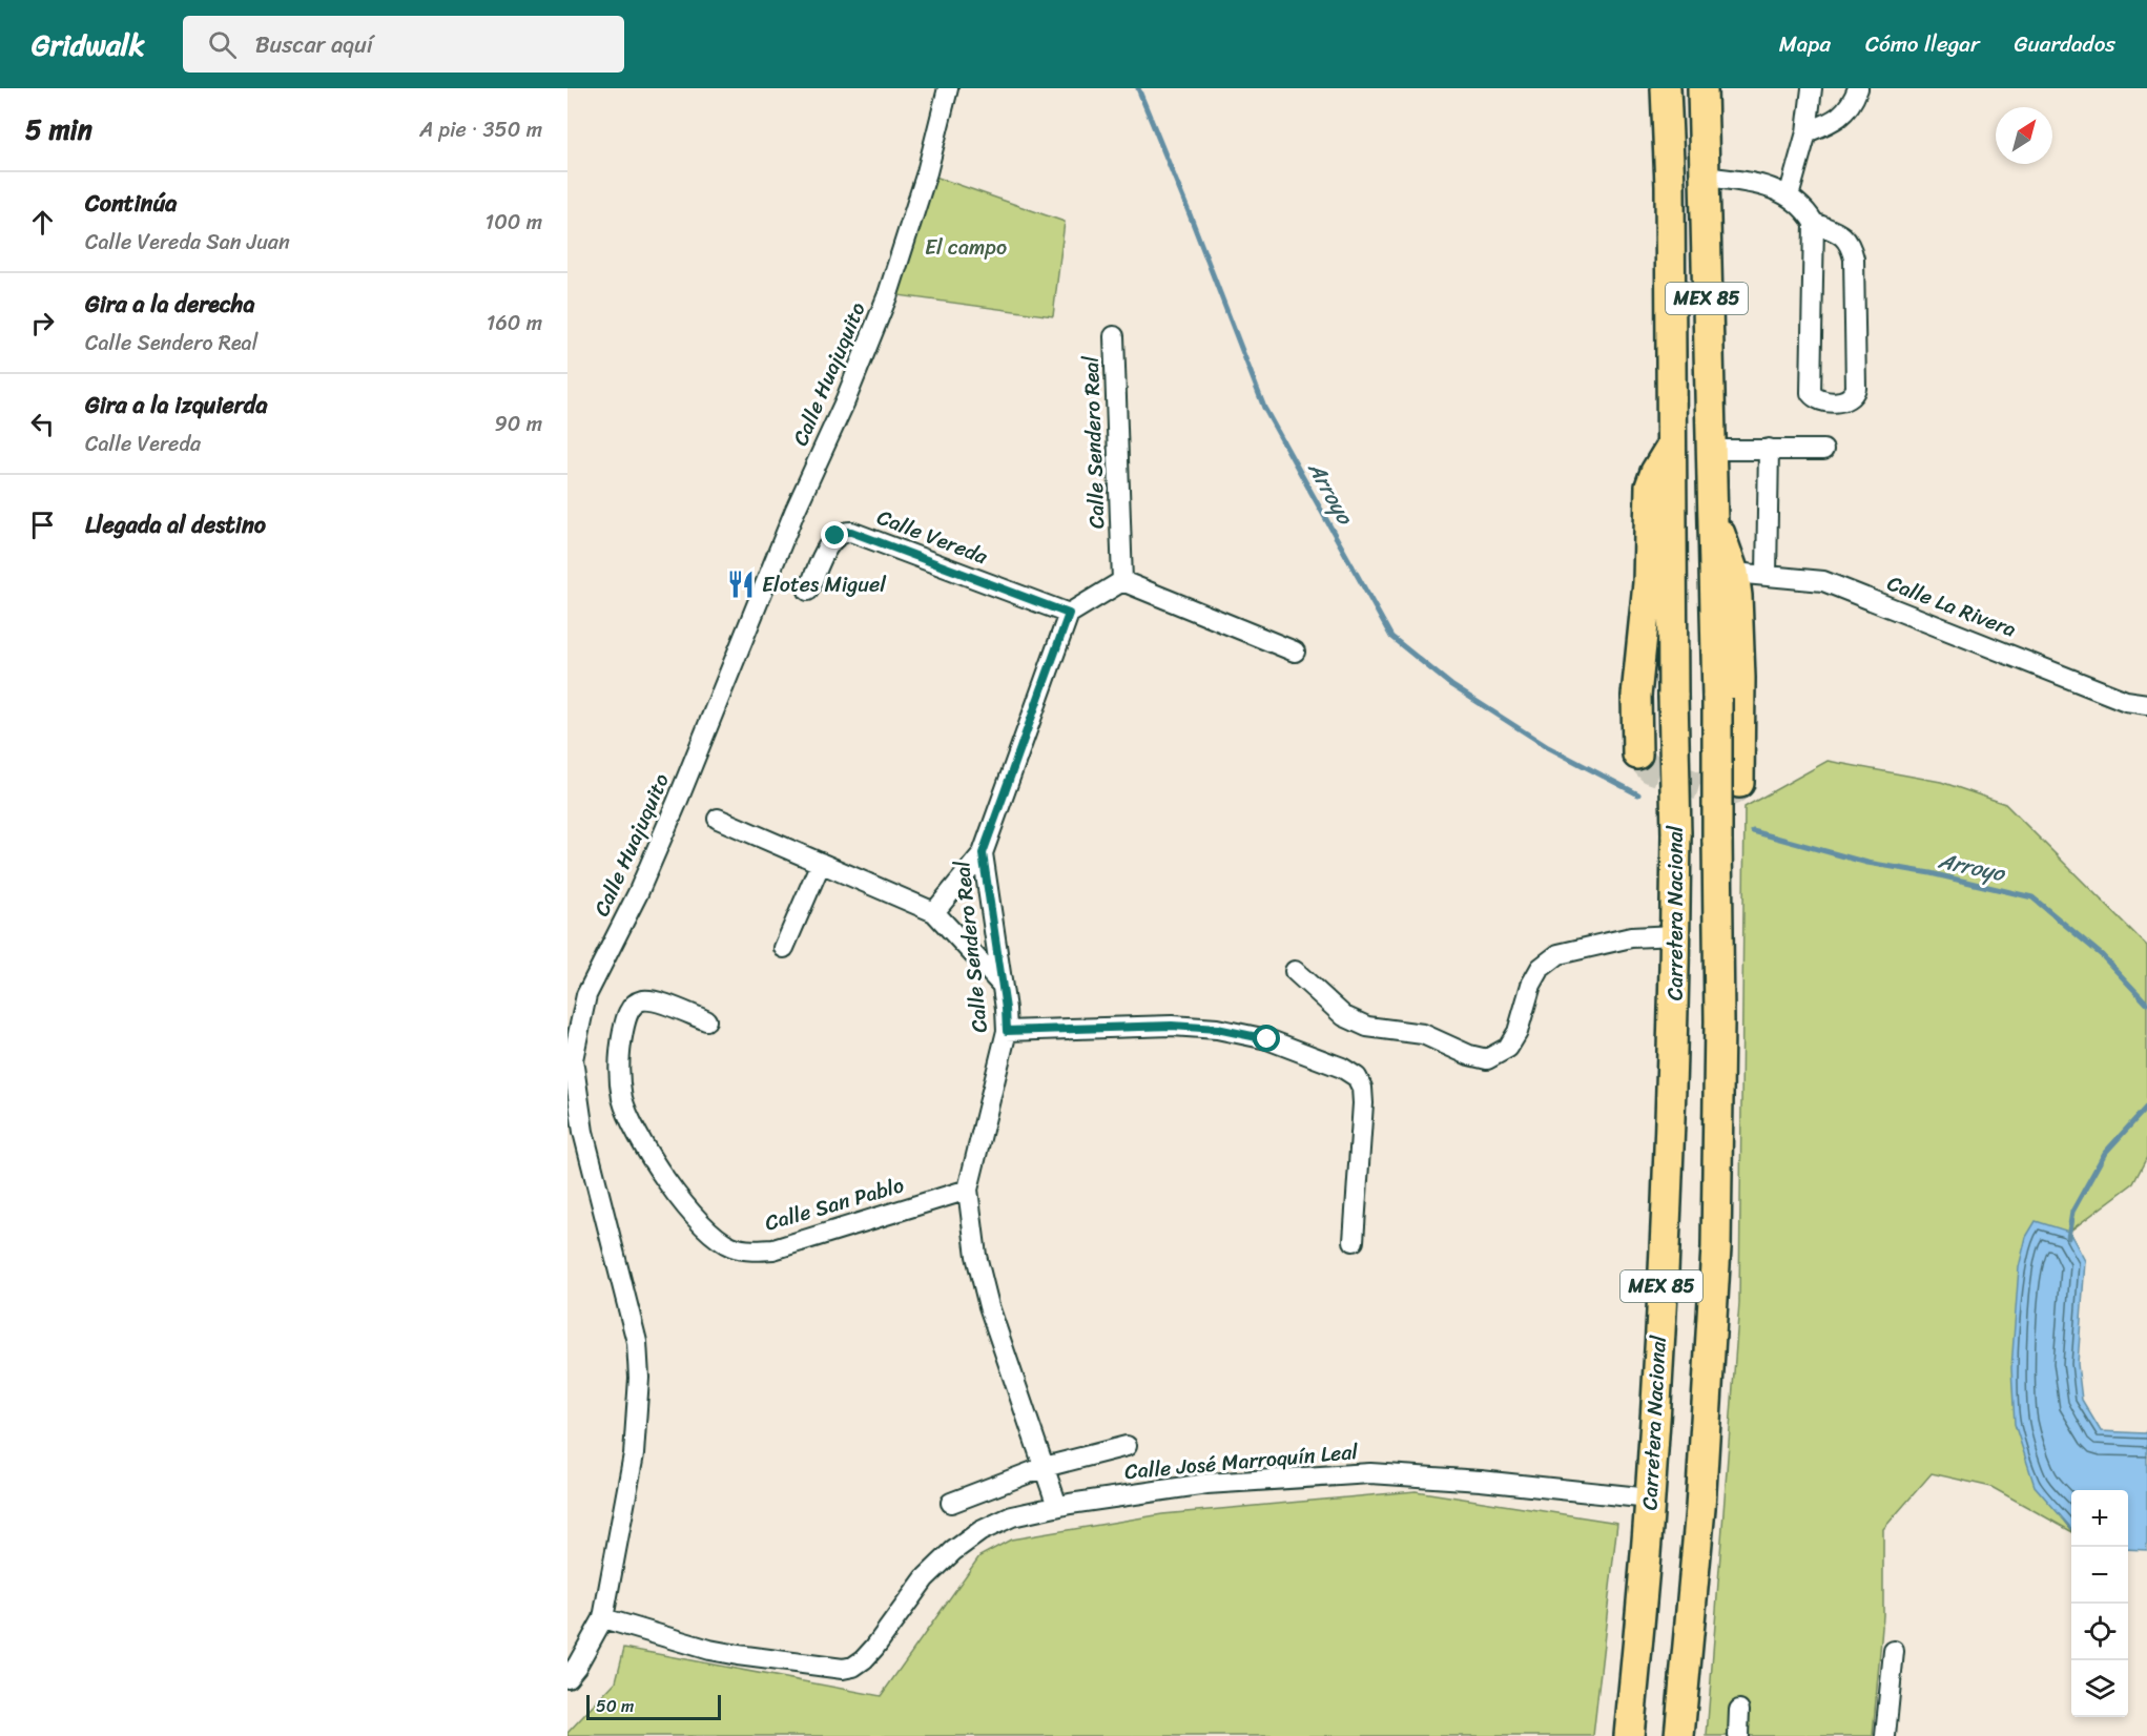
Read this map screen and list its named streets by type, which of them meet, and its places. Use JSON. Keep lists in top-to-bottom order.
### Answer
{
  "streets": {
    "highway": ["MEX 85", "Carretera Nacional"],
    "street": [
      "Calle Huajuquito",
      "Calle Sendero Real",
      "Calle Vereda",
      "Calle La Rivera",
      "Calle San Pablo",
      "Calle José Marroquín Leal"
    ]
  },
  "crossings": [
    ["MEX 85", "Calle La Rivera"],
    ["MEX 85", "Carretera Nacional"],
    ["Calle Huajuquito", "Calle José Marroquín Leal"],
    ["Calle Sendero Real", "Calle Vereda"],
    ["Calle Sendero Real", "Calle San Pablo"],
    ["Calle Sendero Real", "Calle José Marroquín Leal"],
    ["Carretera Nacional", "Calle José Marroquín Leal"]
  ],
  "water": ["Arroyo"],
  "parks": ["El campo"],
  "places": {
    "restaurant": ["Elotes Miguel"]
  },
  "scale_bar": "50 m",
  "north": "top right",
  "page": {
    "header": "Gridwalk",
    "search": "Buscar aquí",
    "nav": ["Mapa", "Cómo llegar", "Guardados"],
    "heading": ["5 min", "A pie · 350 m"],
    "list": [
      ["Continúa", "Calle Vereda San Juan", "100 m"],
      ["Gira a la derecha", "Calle Sendero Real", "160 m"],
      ["Gira a la izquierda", "Calle Vereda", "90 m"],
      "Llegada al destino"
    ],
    "map_buttons": ["+", "−"],
    "scale": "50 m"
  }
}
